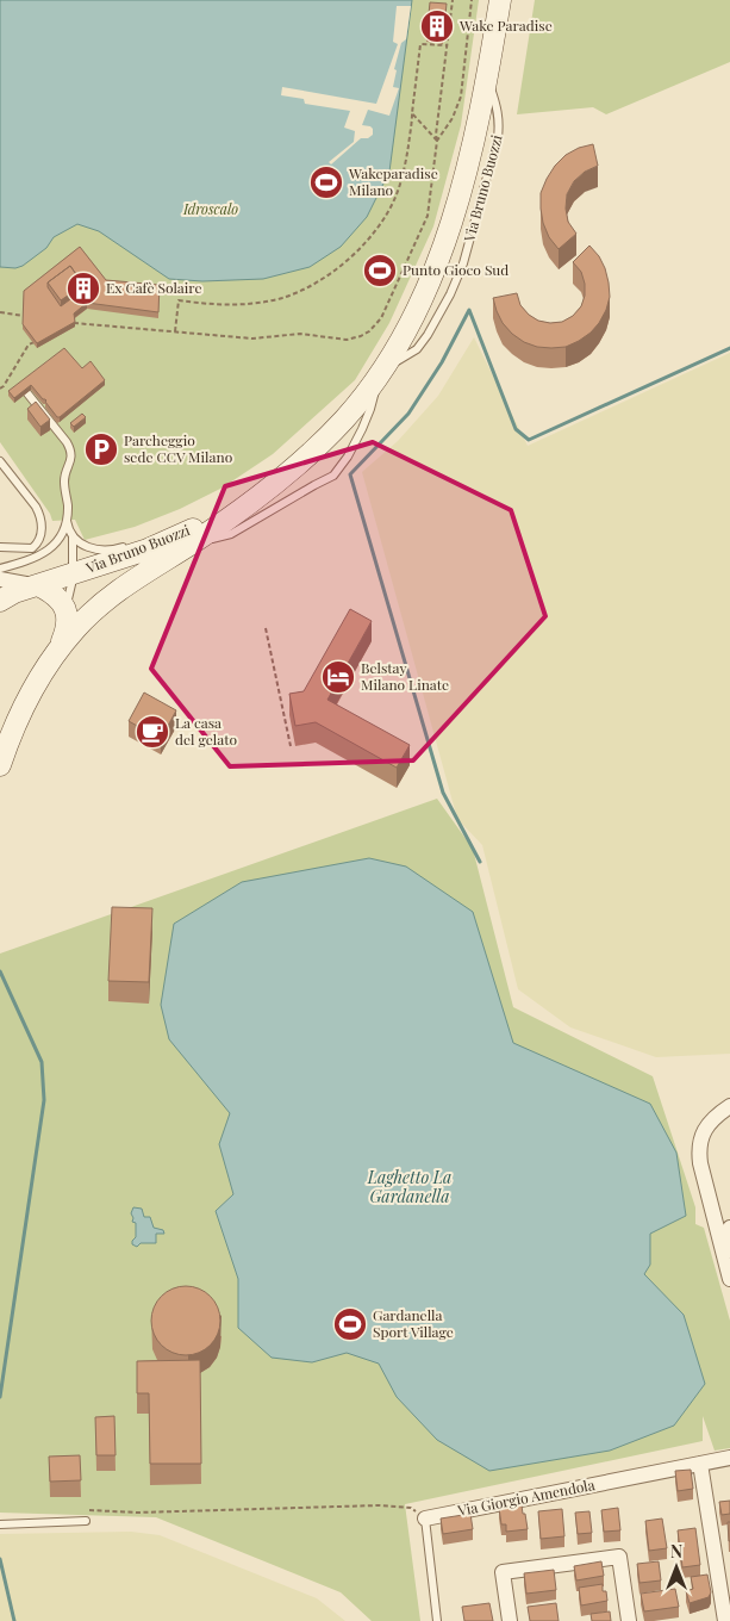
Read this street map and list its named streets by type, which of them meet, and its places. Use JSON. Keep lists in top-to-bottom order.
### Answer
{
  "streets": {
    "main road": ["Via Bruno Buozzi"],
    "street": ["Via Giorgio Amendola"]
  },
  "water": ["Laghetto La Gardanella"],
  "parks": ["Idroscalo"],
  "places": {
    "building": ["Wake Paradise", "Ex Cafè Solaire"],
    "sports": ["Wakeparadise Milano", "Punto Gioco Sud", "Gardanella Sport Village"],
    "parking": ["Parcheggio sede CCV Milano"],
    "hotel": ["Belstay Milano Linate"],
    "cafe": ["La casa del gelato"]
  },
  "north": "top"
}
